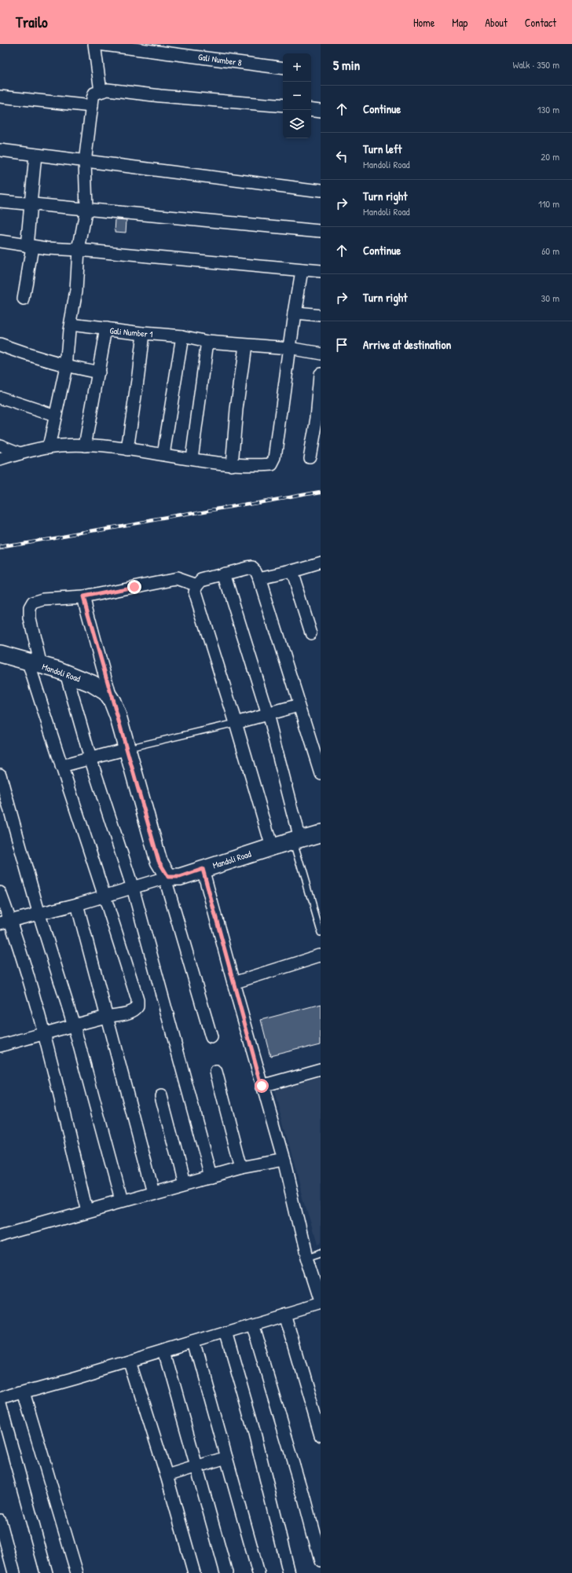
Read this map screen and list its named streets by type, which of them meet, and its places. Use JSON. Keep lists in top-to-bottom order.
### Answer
{
  "streets": {
    "street": ["Gali Number 8", "Gali Number 1", "Mandoli Road"]
  },
  "page": {
    "header": "Trailo",
    "nav": [
      "Home",
      "Map",
      "About",
      "Contact"
    ],
    "heading": ["5 min", "Walk · 350 m"],
    "map_buttons": ["+", "−"],
    "list": [
      ["Continue", "130 m"],
      ["Turn left", "Mandoli Road", "20 m"],
      ["Turn right", "Mandoli Road", "110 m"],
      ["Continue", "60 m"],
      ["Turn right", "30 m"],
      "Arrive at destination"
    ]
  }
}
